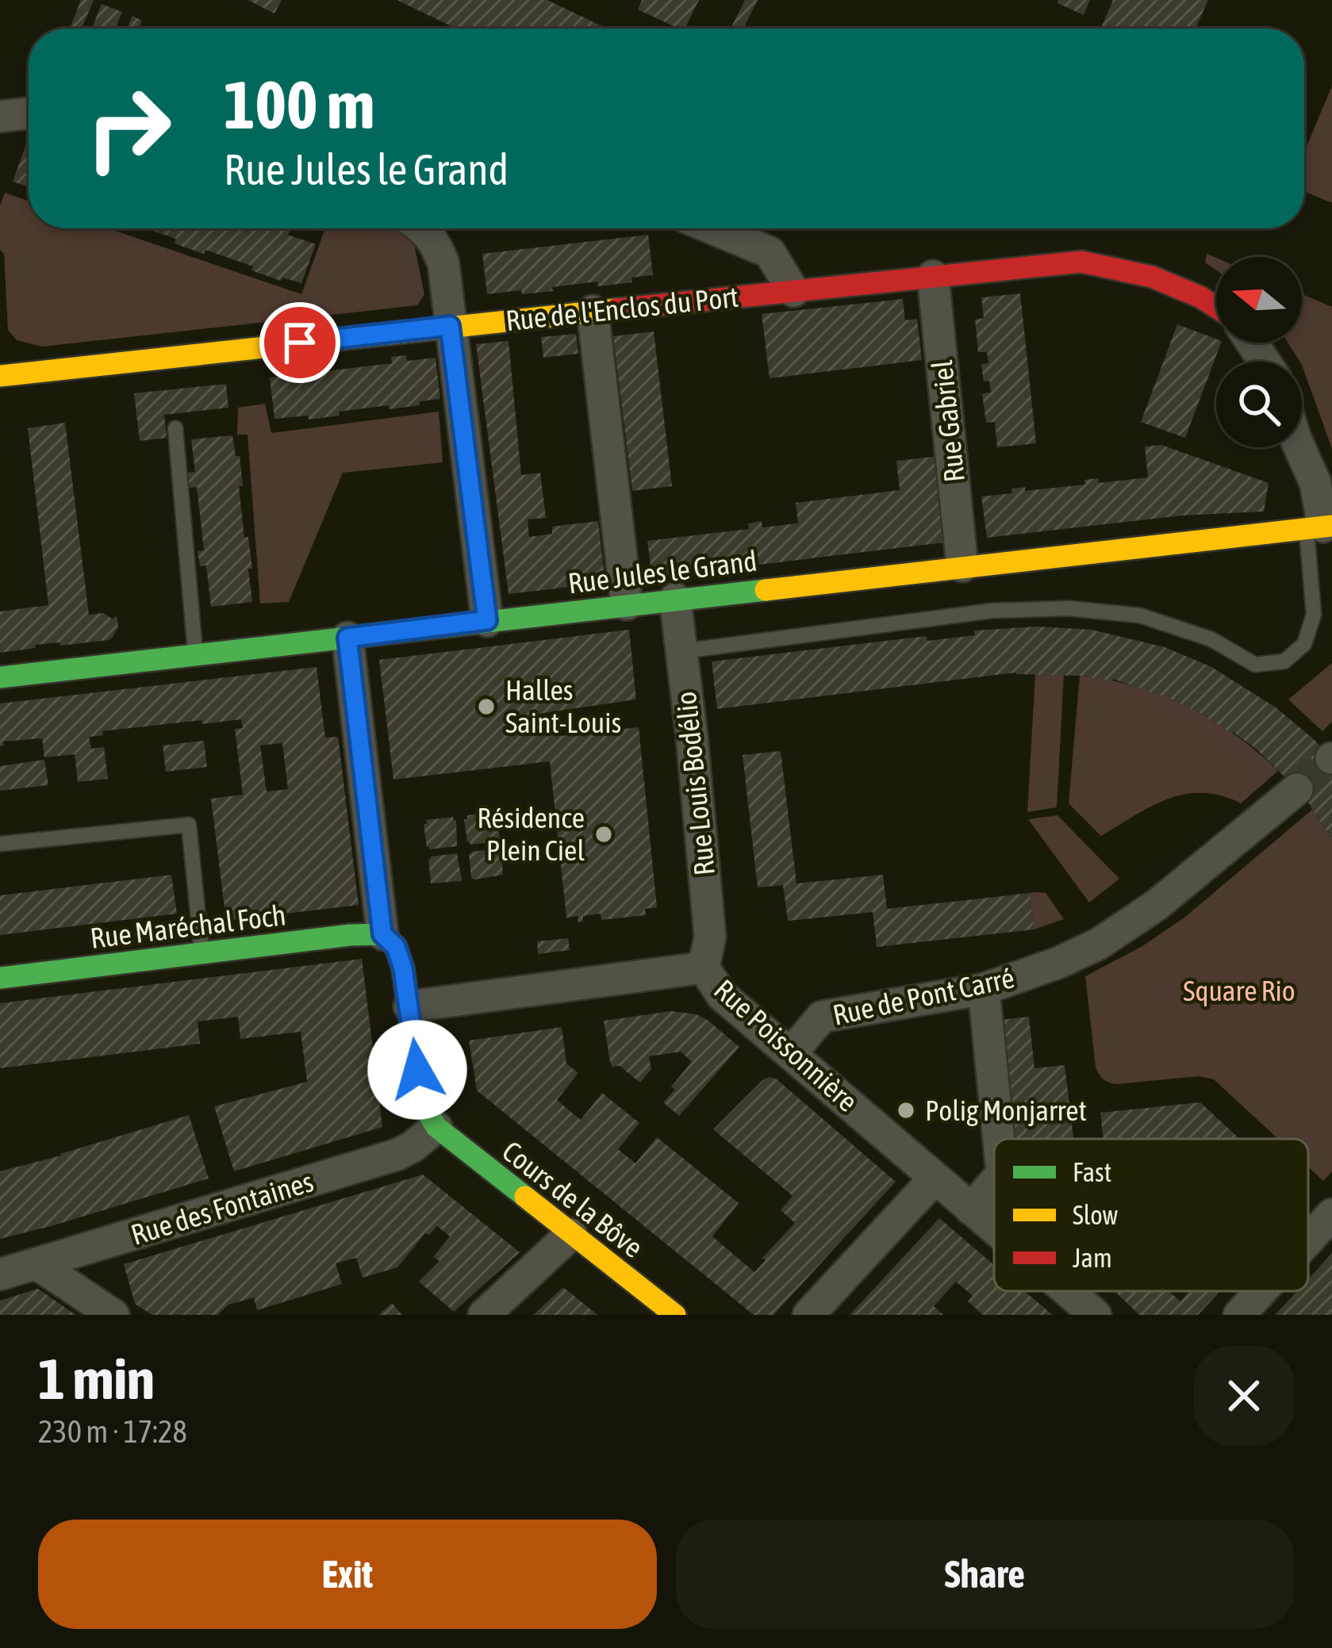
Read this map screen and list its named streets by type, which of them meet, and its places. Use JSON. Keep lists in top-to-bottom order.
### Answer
{
  "streets": {
    "street": [
      "Rue de l'Enclos du Port",
      "Rue Gabriel",
      "Rue Jules le Grand",
      "Rue Louis Bodélio",
      "Rue Maréchal Foch",
      "Rue de Pont Carré",
      "Rue Poissonnière",
      "Cours de la Bôve",
      "Rue des Fontaines"
    ]
  },
  "crossings": [
    ["Rue de l'Enclos du Port", "Rue Gabriel"],
    ["Rue Gabriel", "Rue Jules le Grand"],
    ["Rue Jules le Grand", "Rue Louis Bodélio"],
    ["Rue Louis Bodélio", "Rue Poissonnière"],
    ["Rue de Pont Carré", "Rue Poissonnière"],
    ["Cours de la Bôve", "Rue des Fontaines"]
  ],
  "parks": ["Square Rio"],
  "places": ["Halles Saint-Louis", "Résidence Plein Ciel", "Polig Monjarret"],
  "legend": ["Fast", "Slow", "Jam"],
  "north": "left",
  "page": {
    "turn": ["100 m", "Rue Jules le Grand"],
    "heading": ["1 min", "230 m · 17:28"],
    "buttons": ["Exit", "Share"]
  }
}
